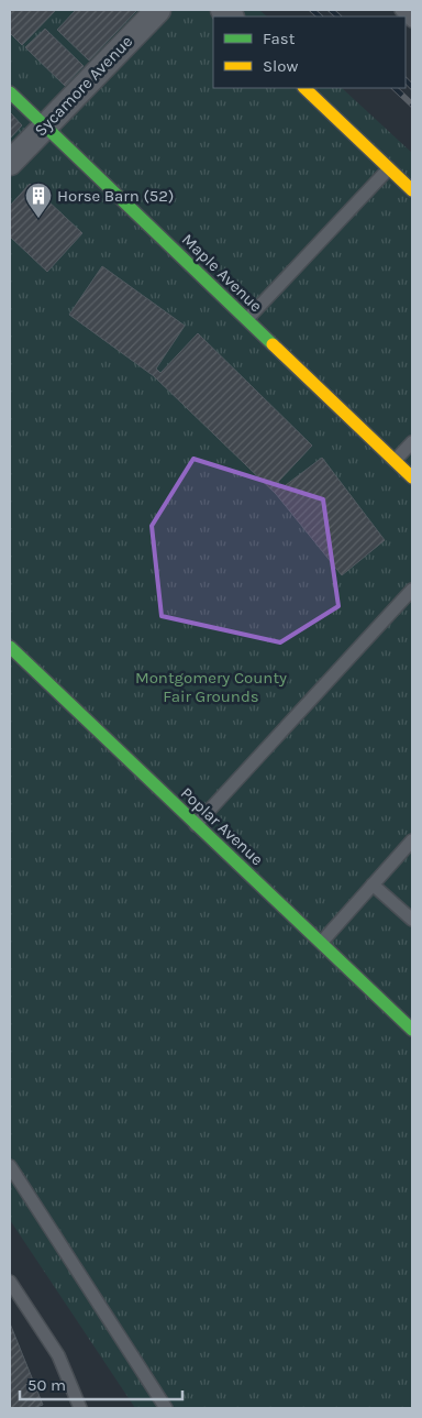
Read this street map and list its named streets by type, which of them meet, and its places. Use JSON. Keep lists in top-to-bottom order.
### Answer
{
  "streets": {
    "street": ["Sycamore Avenue", "Maple Avenue", "Poplar Avenue"]
  },
  "crossings": [
    ["Sycamore Avenue", "Maple Avenue"]
  ],
  "parks": ["Montgomery County Fair Grounds"],
  "places": {
    "building": ["Horse Barn (52)"]
  },
  "legend": ["Fast", "Slow"],
  "scale_bar": "50 m"
}
